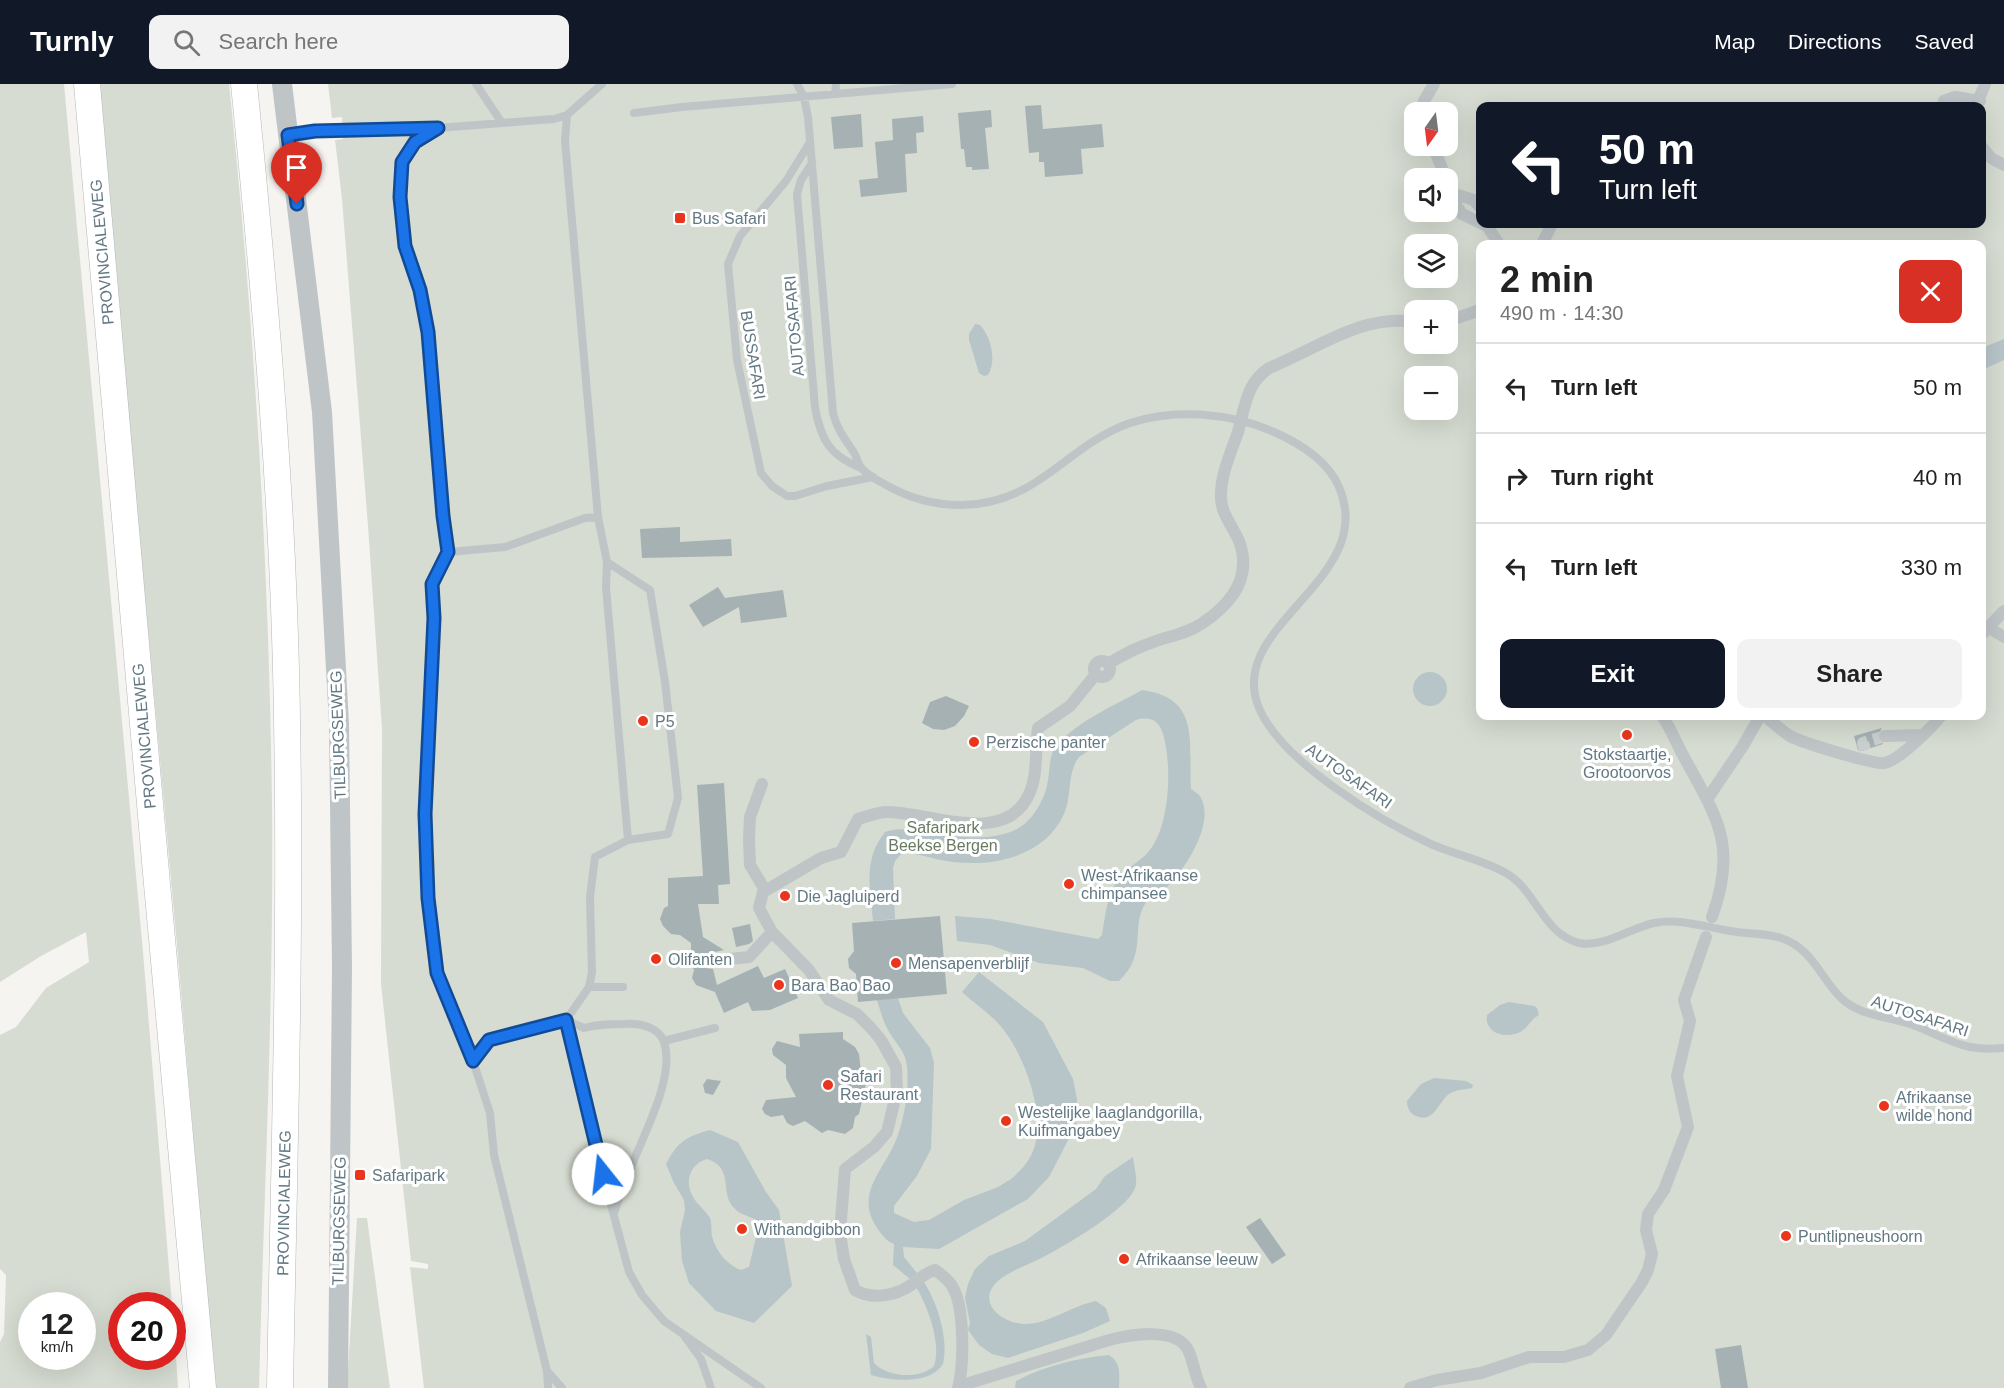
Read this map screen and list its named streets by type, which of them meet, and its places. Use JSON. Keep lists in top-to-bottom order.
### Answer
{
  "streets": {
    "highway": ["PROVINCIALEWEG"],
    "street": ["TILBURGSEWEG"],
    "lane": ["AUTOSAFARI", "BUSSAFARI"]
  },
  "crossings": [
    ["AUTOSAFARI", "BUSSAFARI"]
  ],
  "parks": ["Safaripark Beekse Bergen"],
  "places": {
    "transit": ["Bus Safari", "Safaripark"],
    "other": [
      "P5",
      "Stokstaartje, Grootoorvos",
      "Perzische panter",
      "West-Afrikaanse chimpansee",
      "Die Jagluiperd",
      "Olifanten",
      "Mensapenverblijf",
      "Bara Bao Bao",
      "Safari Restaurant",
      "Afrikaanse wilde hond",
      "Westelijke laaglandgorilla, Kuifmangabey",
      "Withandgibbon",
      "Puntlipneushoorn",
      "Afrikaanse leeuw"
    ]
  },
  "north": "bottom",
  "page": {
    "header": "Turnly",
    "search": "Search here",
    "nav": ["Map", "Directions", "Saved"],
    "map_buttons": ["+", "−"],
    "turn": ["50 m", "Turn left"],
    "heading": ["2 min", "490 m · 14:30"],
    "list": [
      {
        "name": "Turn left",
        "value": "50 m"
      },
      {
        "name": "Turn right",
        "value": "40 m"
      },
      {
        "name": "Turn left",
        "value": "330 m"
      }
    ],
    "buttons": ["Exit", "Share"],
    "speed": "12 km/h",
    "limit": "20"
  }
}
